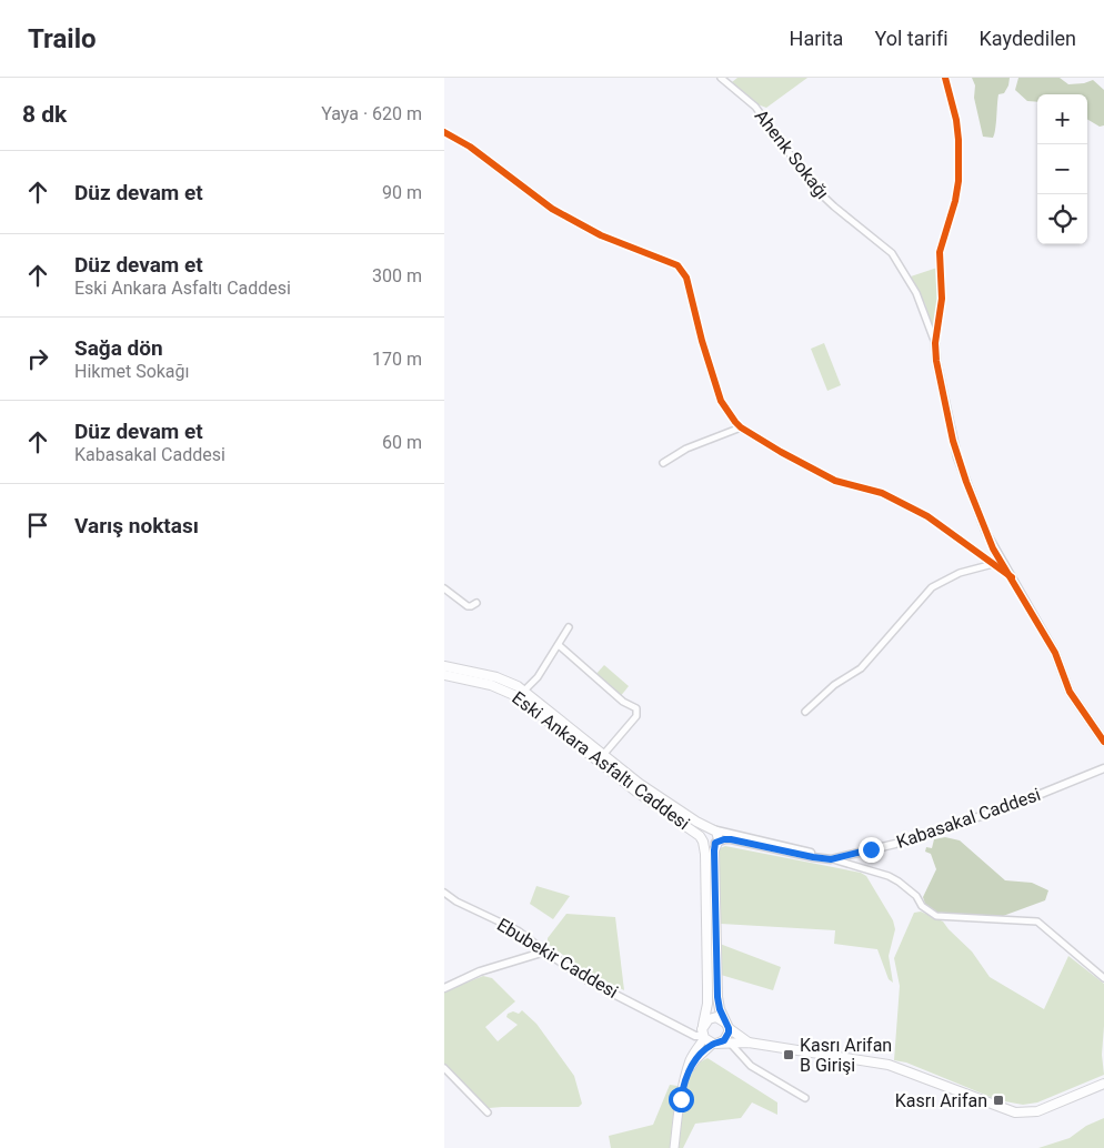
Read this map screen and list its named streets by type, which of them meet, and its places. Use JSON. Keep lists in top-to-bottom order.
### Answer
{
  "streets": {
    "main road": ["Eski Ankara Asfaltı Caddesi"],
    "street": ["Ahenk Sokağı", "Kabasakal Caddesi", "Ebubekir Caddesi"]
  },
  "crossings": [
    ["Eski Ankara Asfaltı Caddesi", "Ebubekir Caddesi"]
  ],
  "places": {
    "transit": ["Kasrı Arifan B Girişi", "Kasrı Arifan"]
  },
  "page": {
    "header": "Trailo",
    "nav": ["Harita", "Yol tarifi", "Kaydedilen"],
    "heading": ["8 dk", "Yaya · 620 m"],
    "map_buttons": ["+", "−"],
    "list": [
      ["Düz devam et", "90 m"],
      ["Düz devam et", "Eski Ankara Asfaltı Caddesi", "300 m"],
      ["Sağa dön", "Hikmet Sokağı", "170 m"],
      ["Düz devam et", "Kabasakal Caddesi", "60 m"],
      "Varış noktası"
    ]
  }
}
